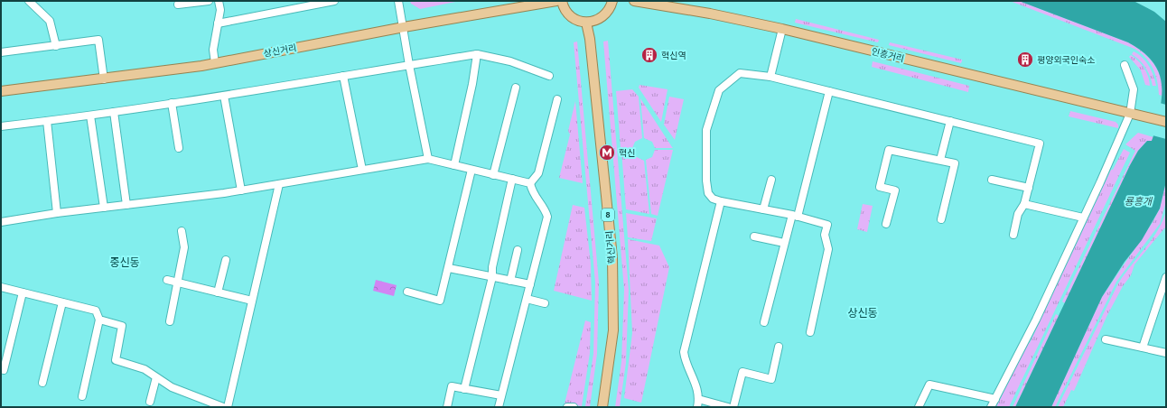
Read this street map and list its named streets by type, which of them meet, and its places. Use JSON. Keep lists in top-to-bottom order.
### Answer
{
  "streets": {
    "main road": [
      "상신거리",
      "인흥거리",
      "8",
      "혁신거리"
    ]
  },
  "districts": ["중신동", "상신동"],
  "water": ["룡흥개"],
  "places": {
    "building": ["혁신역", "평양외국인숙소"],
    "metro station": ["혁신"]
  }
}
